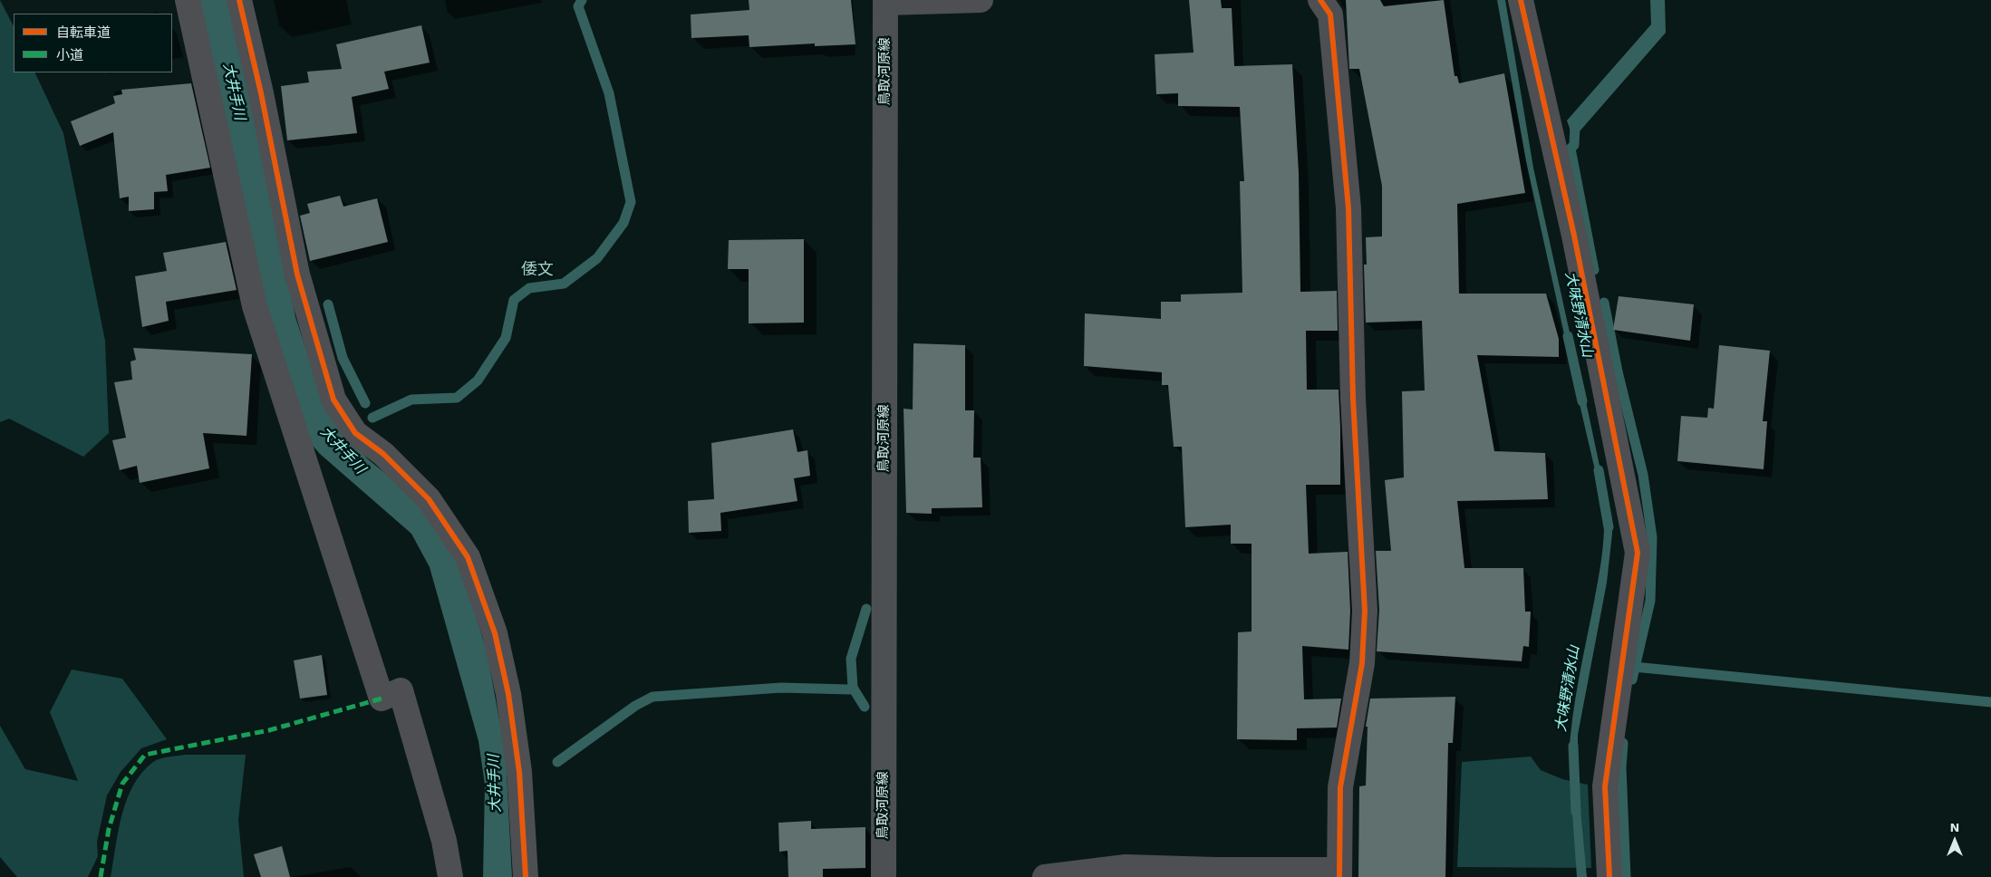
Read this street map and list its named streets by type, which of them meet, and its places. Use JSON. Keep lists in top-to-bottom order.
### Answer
{
  "streets": {
    "main road": ["鳥取河原線"]
  },
  "districts": ["倭文"],
  "water": ["大井手川", "大味野清水山"],
  "legend": ["自転車道", "小道"],
  "north": "top"
}
